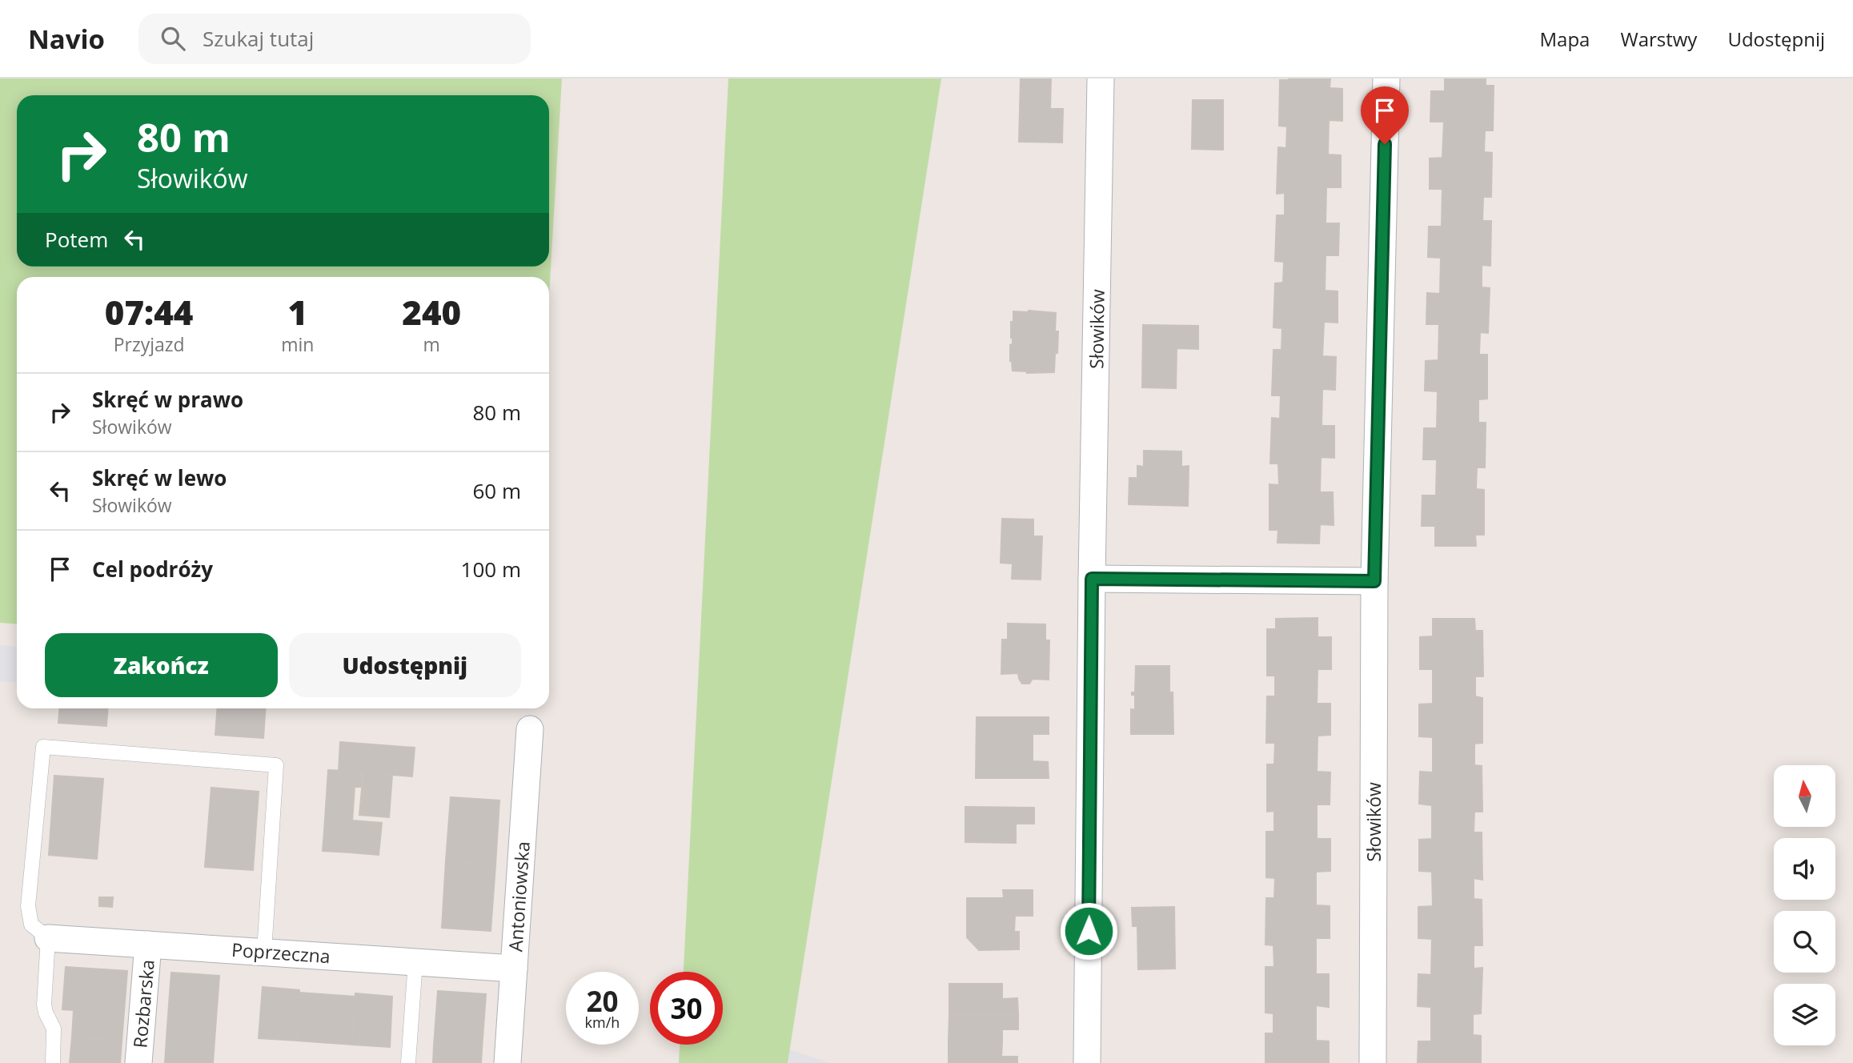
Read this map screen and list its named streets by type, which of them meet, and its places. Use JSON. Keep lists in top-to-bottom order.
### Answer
{
  "streets": {
    "street": [
      "Słowików",
      "Antoniowska",
      "Poprzeczna",
      "Rozbarska"
    ]
  },
  "crossings": [
    ["Antoniowska", "Poprzeczna"],
    ["Poprzeczna", "Rozbarska"]
  ],
  "north": "top",
  "page": {
    "header": "Navio",
    "search": "Szukaj tutaj",
    "nav": ["Mapa", "Warstwy", "Udostępnij"],
    "turn": ["80 m", "Słowików"],
    "then": "Potem",
    "eta": [
      "07:44",
      "Przyjazd",
      "1",
      "min",
      "240",
      "m"
    ],
    "list": [
      {
        "name": "Skręć w prawo",
        "note": "Słowików",
        "value": "80 m"
      },
      {
        "name": "Skręć w lewo",
        "note": "Słowików",
        "value": "60 m"
      },
      {
        "name": "Cel podróży",
        "value": "100 m"
      }
    ],
    "buttons": ["Zakończ", "Udostępnij"],
    "speed": "20 km/h",
    "limit": "30"
  }
}
